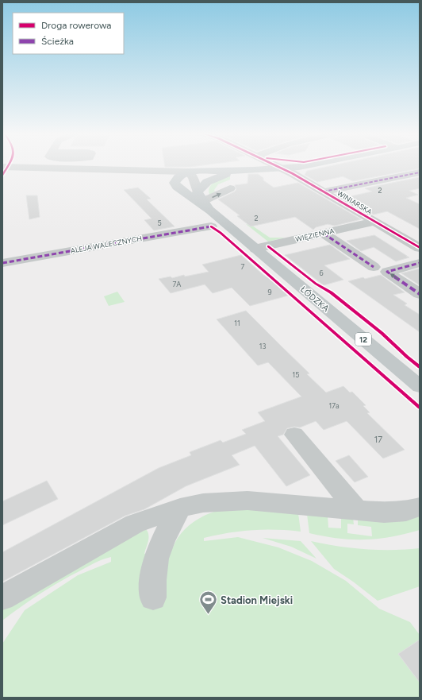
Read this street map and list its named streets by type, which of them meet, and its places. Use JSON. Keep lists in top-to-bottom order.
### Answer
{
  "streets": {
    "main road": ["ŁÓDZKA", "12"],
    "street": ["WINIARSKA", "WIĘZIENNA", "ALEJA WALECZNYCH"]
  },
  "crossings": [
    ["WINIARSKA", "WIĘZIENNA"],
    ["WIĘZIENNA", "ŁÓDZKA"]
  ],
  "places": {
    "sports": ["Stadion Miejski"]
  },
  "house_numbers": [
    "2",
    "2",
    "5",
    "7",
    "6",
    "7A",
    "9",
    "11",
    "13",
    "15",
    "17a",
    "17"
  ],
  "legend": ["Droga rowerowa", "Ścieżka"]
}
